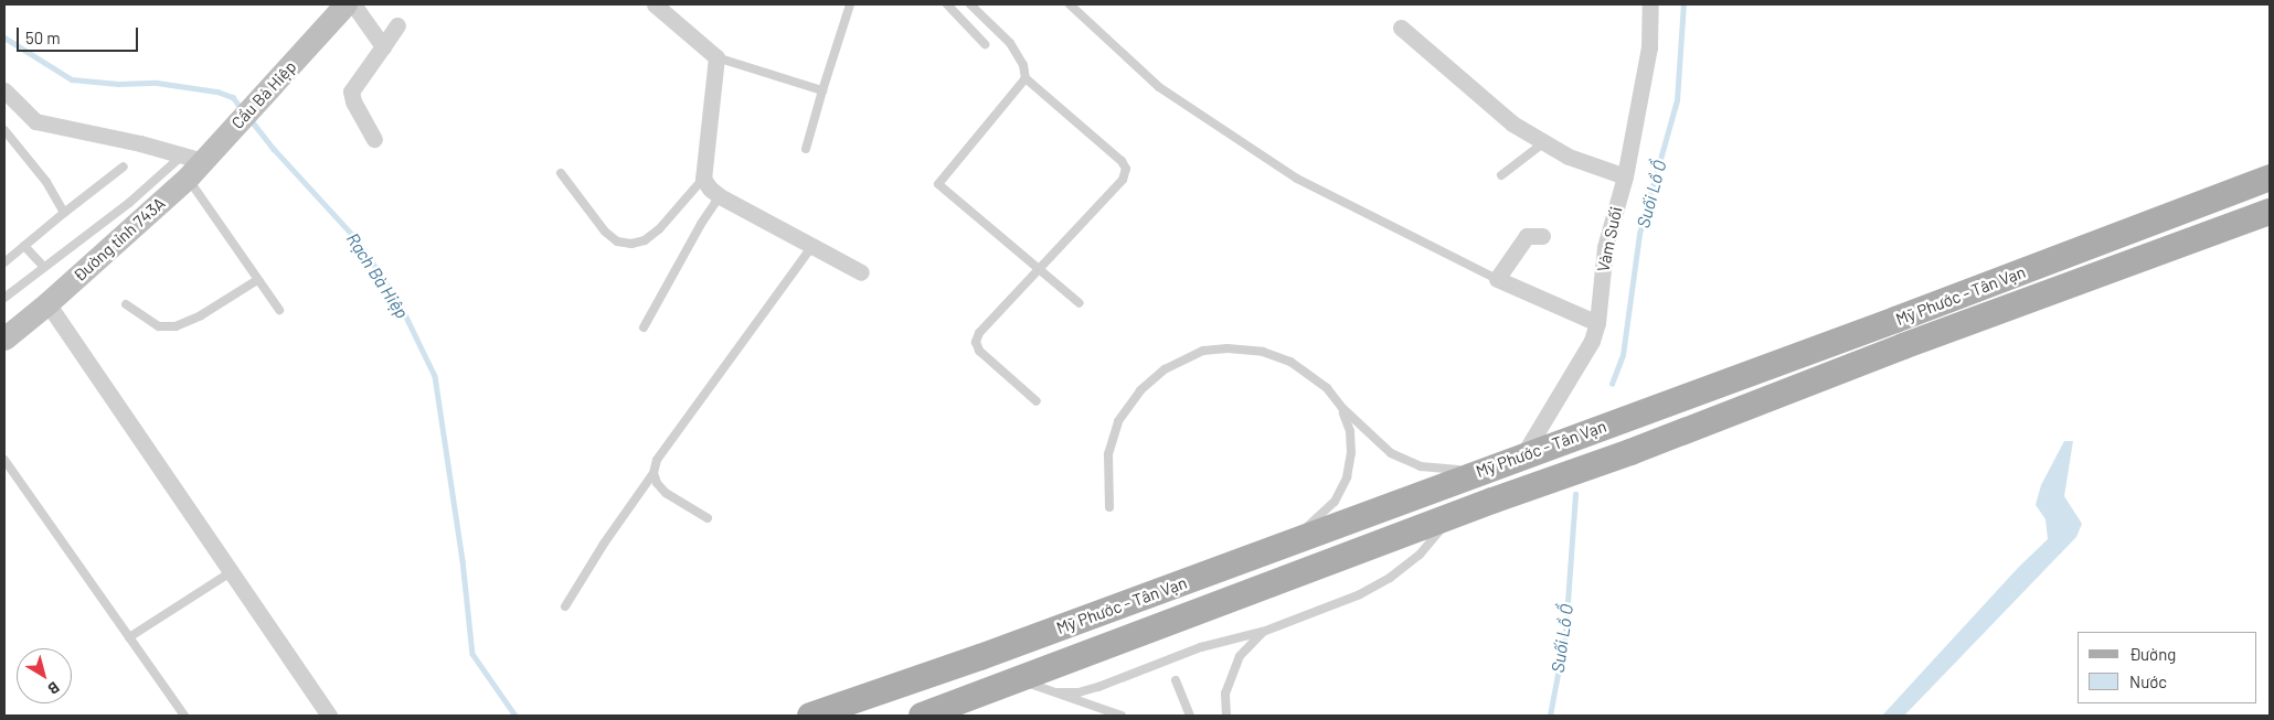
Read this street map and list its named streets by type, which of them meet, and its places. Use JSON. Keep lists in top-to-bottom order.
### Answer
{
  "streets": {
    "main road": ["Cầu Bà Hiệp", "Đường tỉnh 743A", "Mỹ Phước - Tân Vạn"],
    "street": ["Vàm Suối"]
  },
  "crossings": [
    ["Cầu Bà Hiệp", "Đường tỉnh 743A"],
    ["Vàm Suối", "Mỹ Phước - Tân Vạn"]
  ],
  "water": ["Suối Lồ Ồ", "Rạch Bà Hiệp"],
  "legend": ["Đường", "Nước"],
  "scale_bar": "50 m",
  "north": "bottom right"
}
